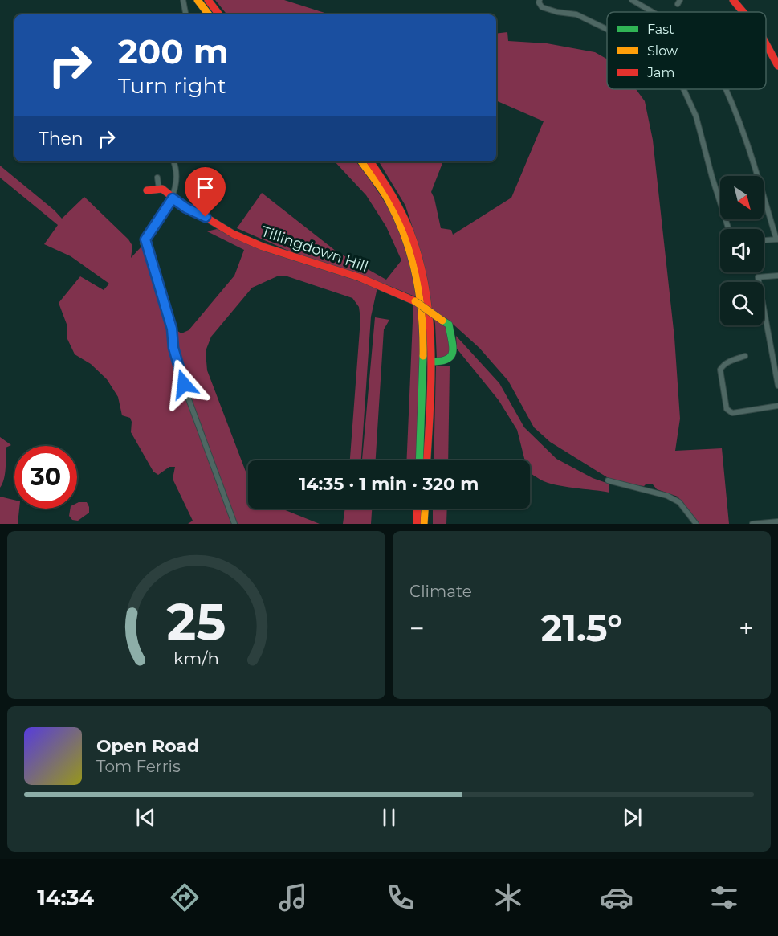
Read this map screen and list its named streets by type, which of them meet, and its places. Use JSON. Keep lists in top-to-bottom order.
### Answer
{
  "streets": {
    "main road": ["Tillingdown Hill"]
  },
  "legend": ["Fast", "Slow", "Jam"],
  "north": "bottom right",
  "page": {
    "turn": ["200 m", "Turn right"],
    "then": "Then",
    "limit": "30",
    "trip": "14:35 · 1 min · 320 m",
    "tile": "Climate",
    "heat": ["−", "21.5°", "+"],
    "song": ["Open Road", "Tom Ferris"],
    "tabs": "14:34",
    "gauge": ["25", "km/h"]
  }
}
